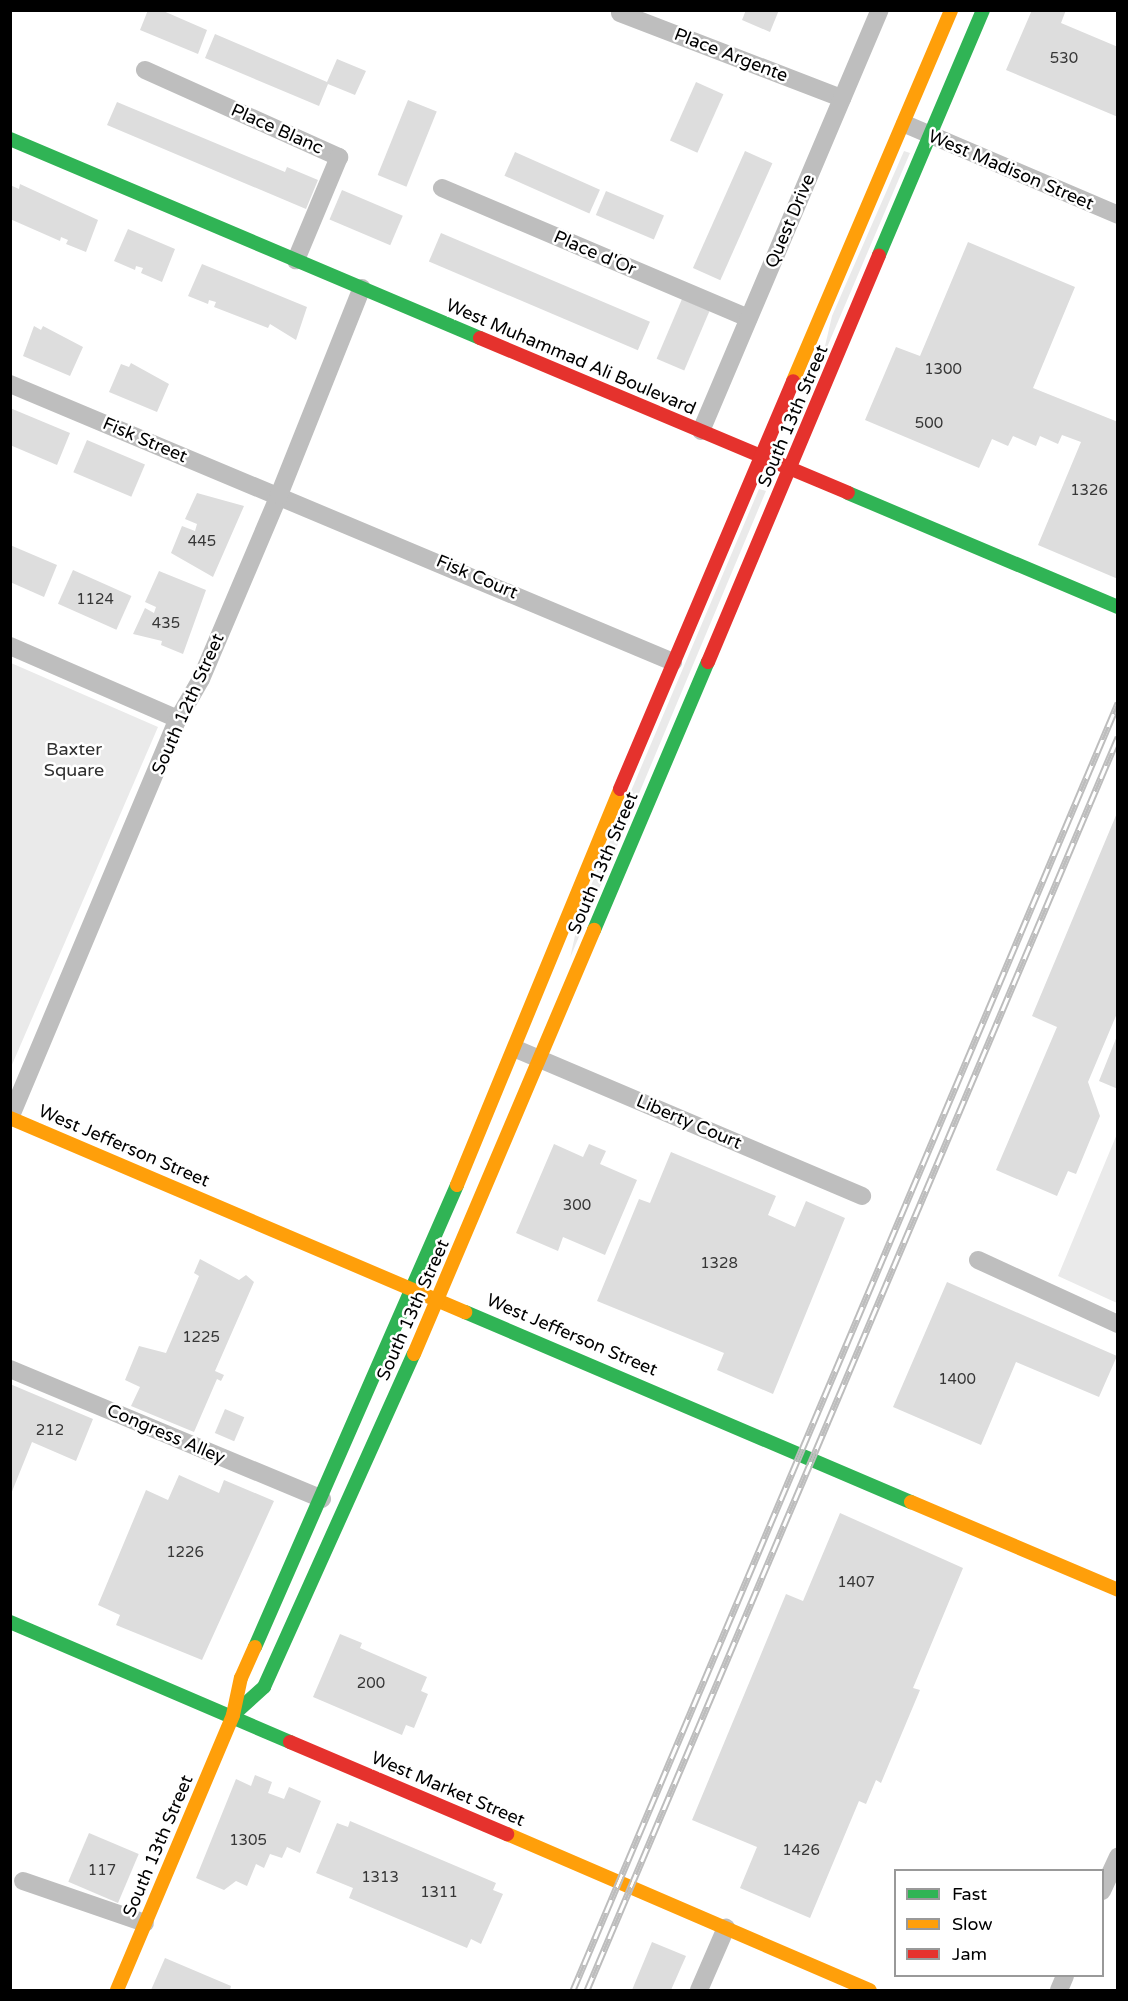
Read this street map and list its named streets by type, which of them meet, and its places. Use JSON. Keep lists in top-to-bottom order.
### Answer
{
  "streets": {
    "street": [
      "Place Argente",
      "Place Blanc",
      "West Madison Street",
      "Quest Drive",
      "Place d'Or",
      "West Muhammad Ali Boulevard",
      "South 13th Street",
      "Fisk Street",
      "Fisk Court",
      "South 12th Street",
      "Liberty Court",
      "West Jefferson Street",
      "Congress Alley",
      "West Market Street"
    ]
  },
  "crossings": [
    ["Place Argente", "Quest Drive"],
    ["Place Blanc", "West Muhammad Ali Boulevard"],
    ["West Madison Street", "South 13th Street"],
    ["Quest Drive", "Place d'Or"],
    ["Quest Drive", "West Muhammad Ali Boulevard"],
    ["West Muhammad Ali Boulevard", "South 13th Street"],
    ["West Muhammad Ali Boulevard", "South 12th Street"],
    ["South 13th Street", "Fisk Court"],
    ["South 13th Street", "Liberty Court"],
    ["South 13th Street", "West Jefferson Street"],
    ["South 13th Street", "Congress Alley"],
    ["South 13th Street", "West Market Street"],
    ["Fisk Street", "Fisk Court"],
    ["Fisk Street", "South 12th Street"],
    ["Fisk Court", "South 12th Street"],
    ["South 12th Street", "West Jefferson Street"]
  ],
  "parks": ["Baxter Square"],
  "house_numbers": [
    "530",
    "1300",
    "500",
    "1326",
    "445",
    "1124",
    "435",
    "300",
    "1328",
    "1225",
    "1400",
    "212",
    "1226",
    "1407",
    "200",
    "1305",
    "1426",
    "117",
    "1313",
    "1311"
  ],
  "legend": ["Fast", "Slow", "Jam"]
}
